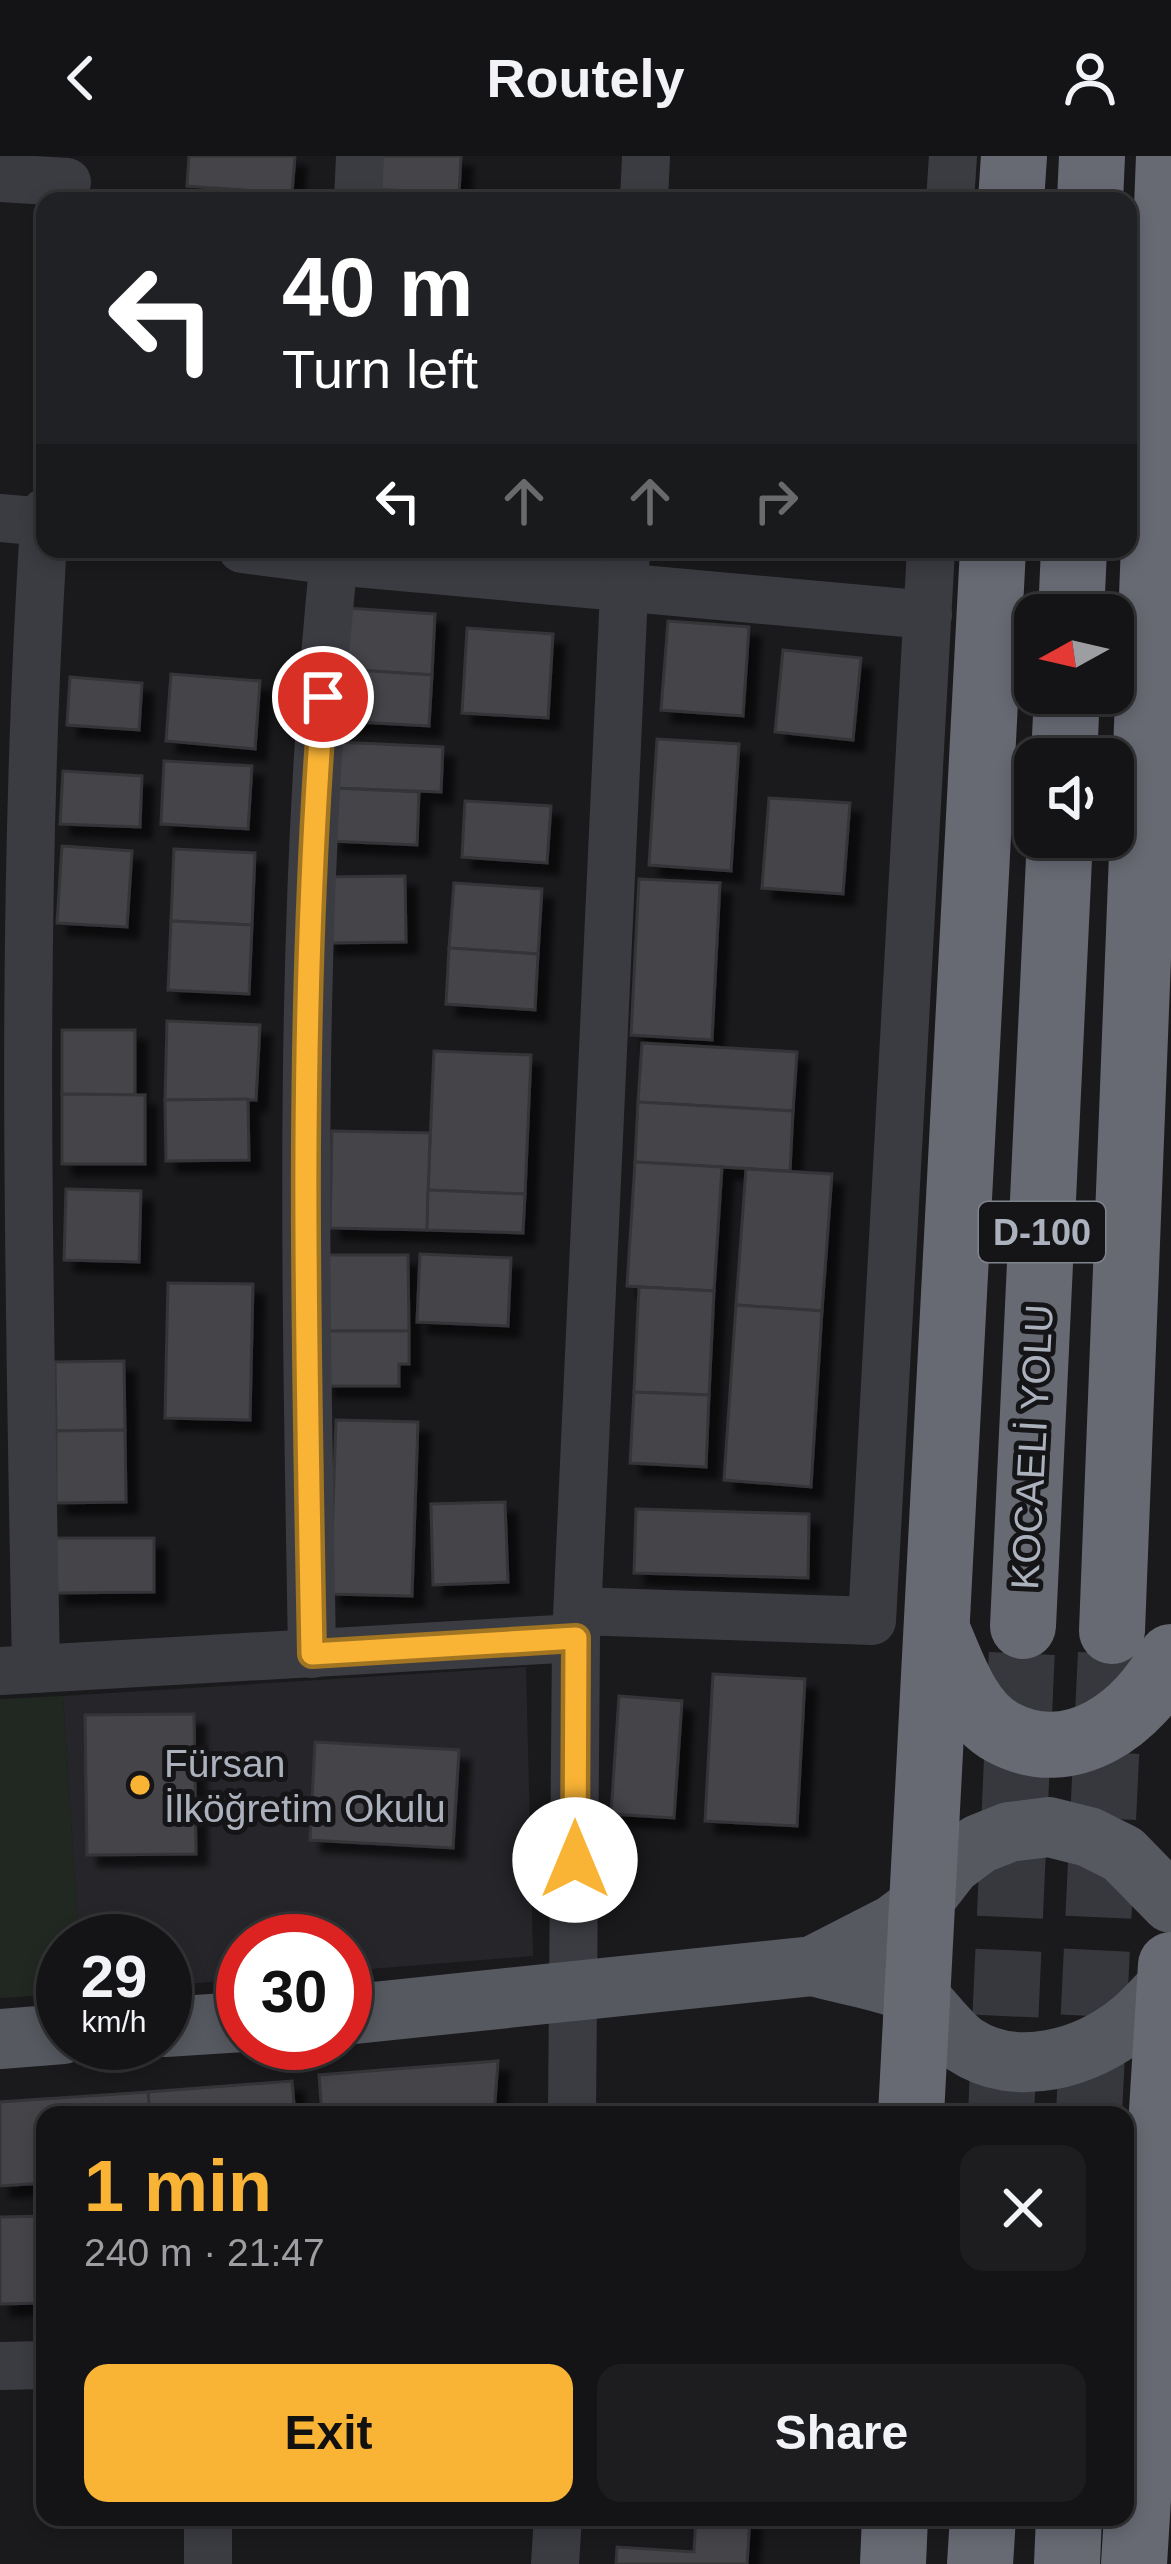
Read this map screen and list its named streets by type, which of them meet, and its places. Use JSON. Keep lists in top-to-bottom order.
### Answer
{
  "streets": {
    "highway": ["D-100", "KOCAELİ YOLU"]
  },
  "places": ["Fürsan İlköğretim Okulu"],
  "north": "left",
  "page": {
    "header": "Routely",
    "turn": ["40 m", "Turn left"],
    "speed": "29 km/h",
    "limit": "30",
    "heading": ["1 min", "240 m · 21:47"],
    "buttons": ["Exit", "Share"]
  }
}
